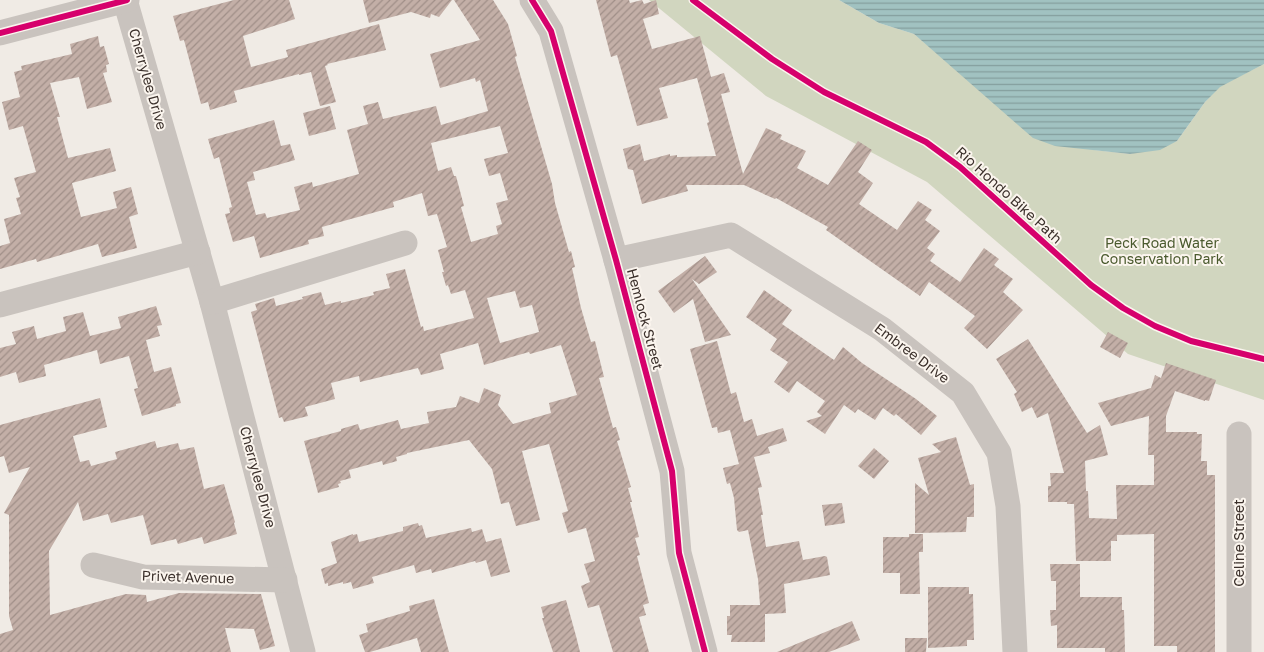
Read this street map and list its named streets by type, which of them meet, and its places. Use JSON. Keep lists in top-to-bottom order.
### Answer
{
  "streets": {
    "street": [
      "Cherrylee Drive",
      "Hemlock Street",
      "Embree Drive",
      "Celine Street",
      "Privet Avenue"
    ],
    "cycle path": ["Rio Hondo Bike Path"]
  },
  "crossings": [
    ["Cherrylee Drive", "Privet Avenue"],
    ["Hemlock Street", "Embree Drive"]
  ],
  "parks": ["Peck Road Water Conservation Park"]
}
